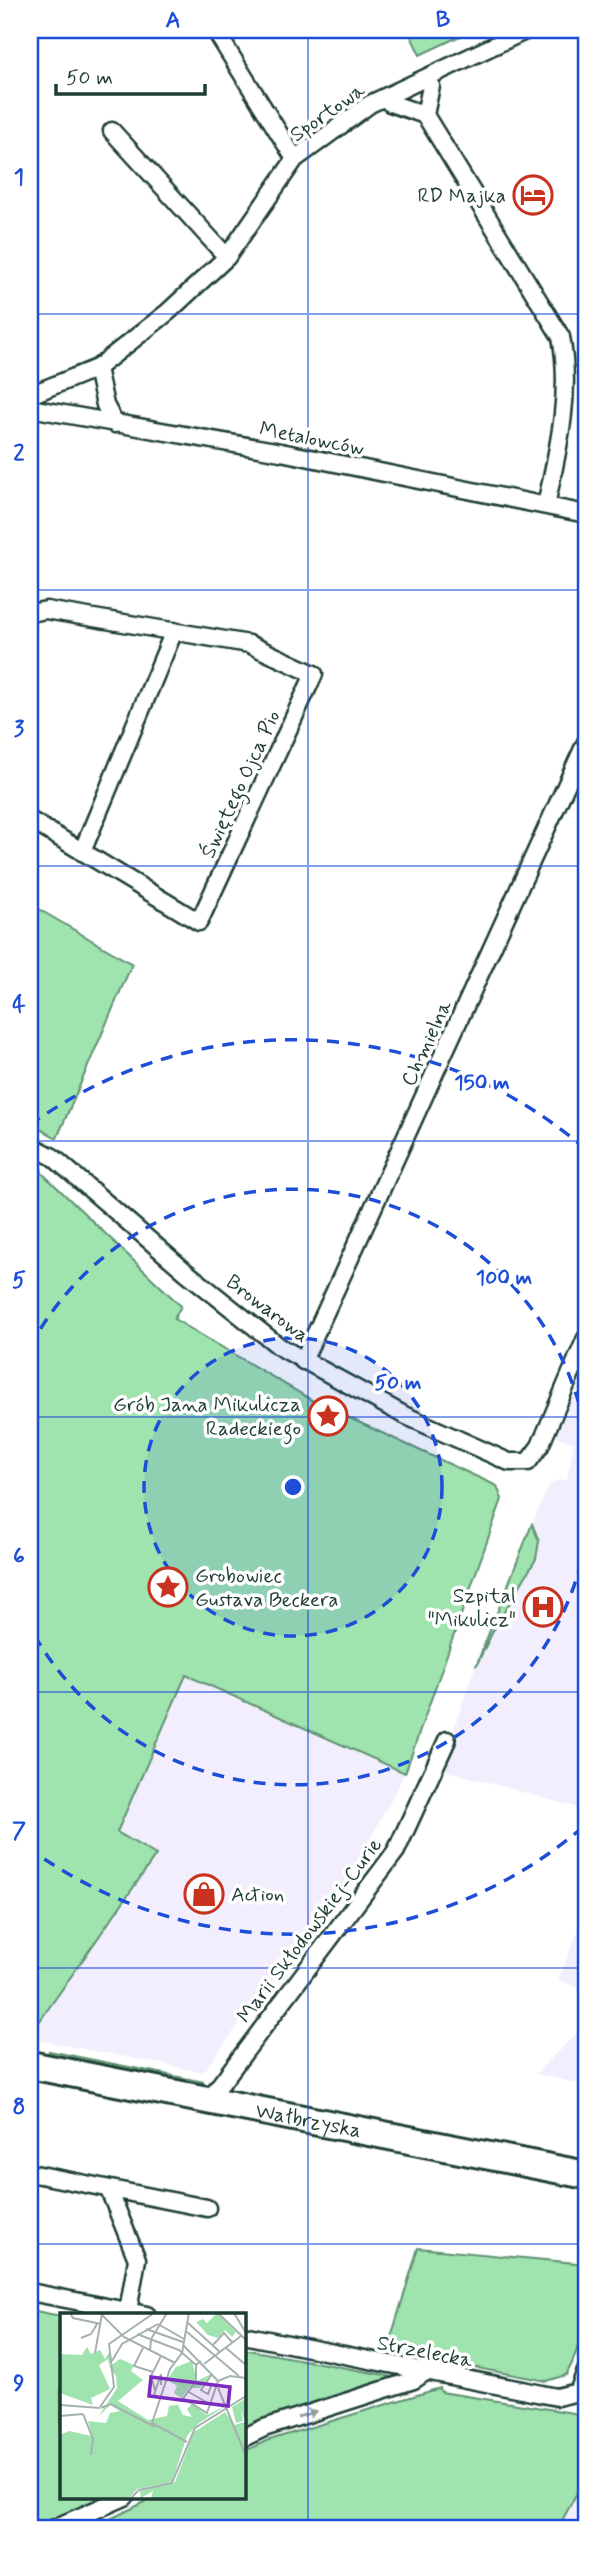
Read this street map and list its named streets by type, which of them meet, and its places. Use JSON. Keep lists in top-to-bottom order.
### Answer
{
  "streets": {
    "main road": ["Wałbrzyska"],
    "street": [
      "Sportowa",
      "Metalowców",
      "Świętego Ojca Pio",
      "Chmielna",
      "Browarowa",
      "Marii Skłodowskiej-Curie",
      "Strzelecka"
    ]
  },
  "crossings": [
    ["Chmielna", "Browarowa"],
    ["Marii Skłodowskiej-Curie", "Wałbrzyska"]
  ],
  "places": {
    "hotel": ["RD Majka"],
    "place": ["Grób Jana Mikulicza Radeckiego", "Grobowiec Gustava Beckera"],
    "hospital": ["Szpital \"Mikulicz\""],
    "shop": ["Action"]
  },
  "scale_bar": "50 m",
  "grid": {
    "columns": ["A", "B"],
    "rows": [
      "1",
      "2",
      "3",
      "4",
      "5",
      "6",
      "7",
      "8",
      "9"
    ]
  },
  "rings": ["150 m", "100 m", "50 m"]
}
